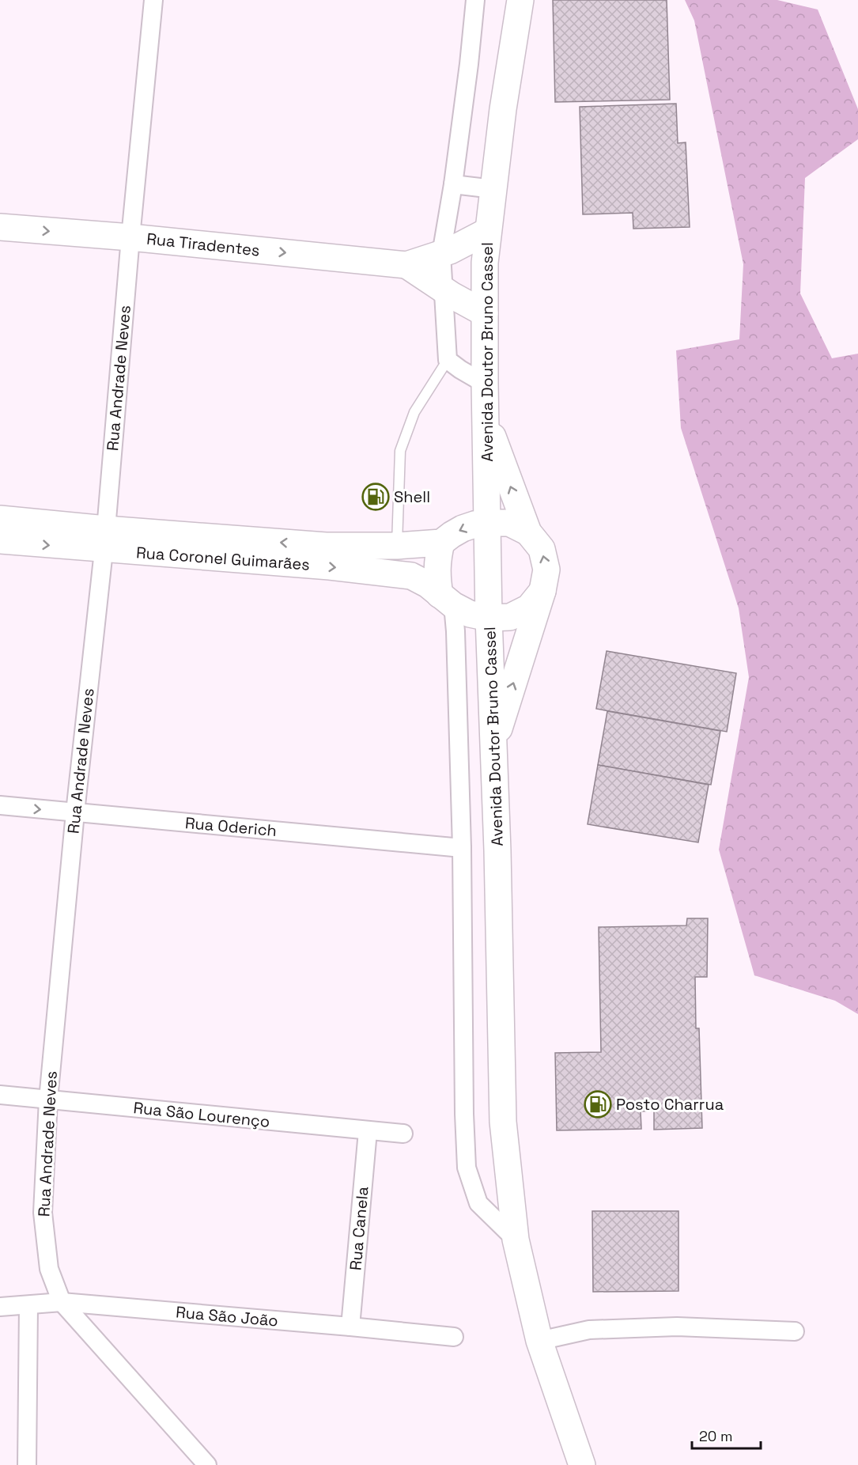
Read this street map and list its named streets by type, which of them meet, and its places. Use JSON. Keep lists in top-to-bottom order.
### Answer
{
  "streets": {
    "main road": ["Rua Tiradentes", "Avenida Doutor Bruno Cassel", "Rua Coronel Guimarães"],
    "street": [
      "Rua Andrade Neves",
      "Rua Oderich",
      "Rua São Lourenço",
      "Rua Canela",
      "Rua São João"
    ]
  },
  "crossings": [
    ["Rua Tiradentes", "Avenida Doutor Bruno Cassel"],
    ["Rua Tiradentes", "Rua Andrade Neves"],
    ["Avenida Doutor Bruno Cassel", "Rua Coronel Guimarães"],
    ["Rua Andrade Neves", "Rua Coronel Guimarães"],
    ["Rua Andrade Neves", "Rua Oderich"],
    ["Rua Andrade Neves", "Rua São Lourenço"],
    ["Rua Andrade Neves", "Rua São João"],
    ["Rua São Lourenço", "Rua Canela"],
    ["Rua Canela", "Rua São João"]
  ],
  "one_way": ["Rua Tiradentes"],
  "places": {
    "fuel station": ["Shell", "Posto Charrua"]
  },
  "scale_bar": "20 m"
}
